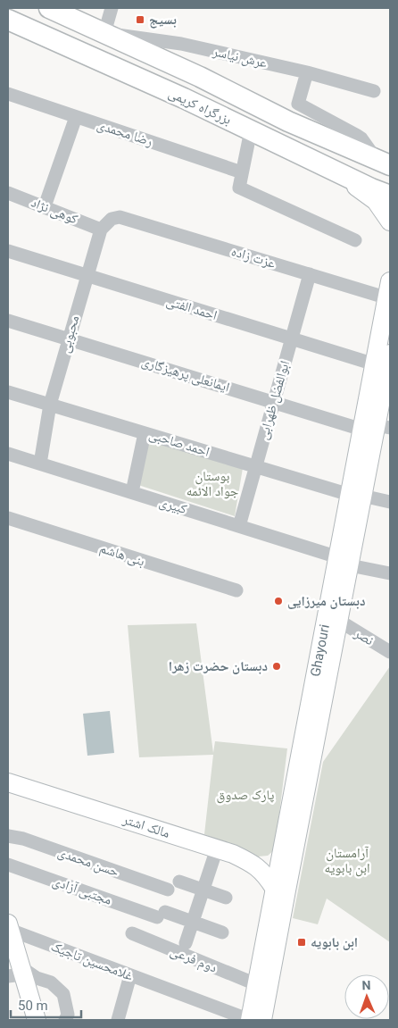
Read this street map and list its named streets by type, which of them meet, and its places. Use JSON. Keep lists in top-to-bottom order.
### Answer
{
  "streets": {
    "highway": ["بزرگراه کریمی"],
    "main road": ["Ghayouri", "مالک اشتر"],
    "street": [
      "عرش نیاسر",
      "رضا محمدی",
      "کوهی نژاد",
      "عزت زاده",
      "احمد الفتی",
      "محبوبی",
      "ایمانعلی پرهیزگاری",
      "ابوالفضل ظهرابی",
      "احمد صاحبی",
      "کبیری",
      "بنی هاشم",
      "نصر",
      "حسن محمدی",
      "مجتبی آزادی",
      "دوم فرعی",
      "غلامحسین تاجیک"
    ]
  },
  "crossings": [
    ["عرش نیاسر", "بزرگراه کریمی"],
    ["کوهی نژاد", "عزت زاده"],
    ["کوهی نژاد", "محبوبی"],
    ["عزت زاده", "محبوبی"],
    ["عزت زاده", "ابوالفضل ظهرابی"],
    ["عزت زاده", "Ghayouri"],
    ["احمد الفتی", "محبوبی"],
    ["احمد الفتی", "ابوالفضل ظهرابی"],
    ["احمد الفتی", "Ghayouri"],
    ["محبوبی", "ایمانعلی پرهیزگاری"],
    ["محبوبی", "احمد صاحبی"],
    ["محبوبی", "کبیری"],
    ["ایمانعلی پرهیزگاری", "ابوالفضل ظهرابی"],
    ["ایمانعلی پرهیزگاری", "Ghayouri"],
    ["ابوالفضل ظهرابی", "احمد صاحبی"],
    ["ابوالفضل ظهرابی", "کبیری"],
    ["احمد صاحبی", "Ghayouri"],
    ["کبیری", "Ghayouri"],
    ["نصر", "Ghayouri"],
    ["Ghayouri", "مالک اشتر"],
    ["Ghayouri", "دوم فرعی"],
    ["Ghayouri", "غلامحسین تاجیک"]
  ],
  "parks": ["بوستان جواد الائمه", "پارک صدوق", "آرامستان ابن بابویه"],
  "places": {
    "transit": ["بسیج", "ابن بابویه"],
    "other": ["دبستان میرزایی", "دبستان حضرت زهرا"]
  },
  "scale_bar": "50 m",
  "north": "top"
}
